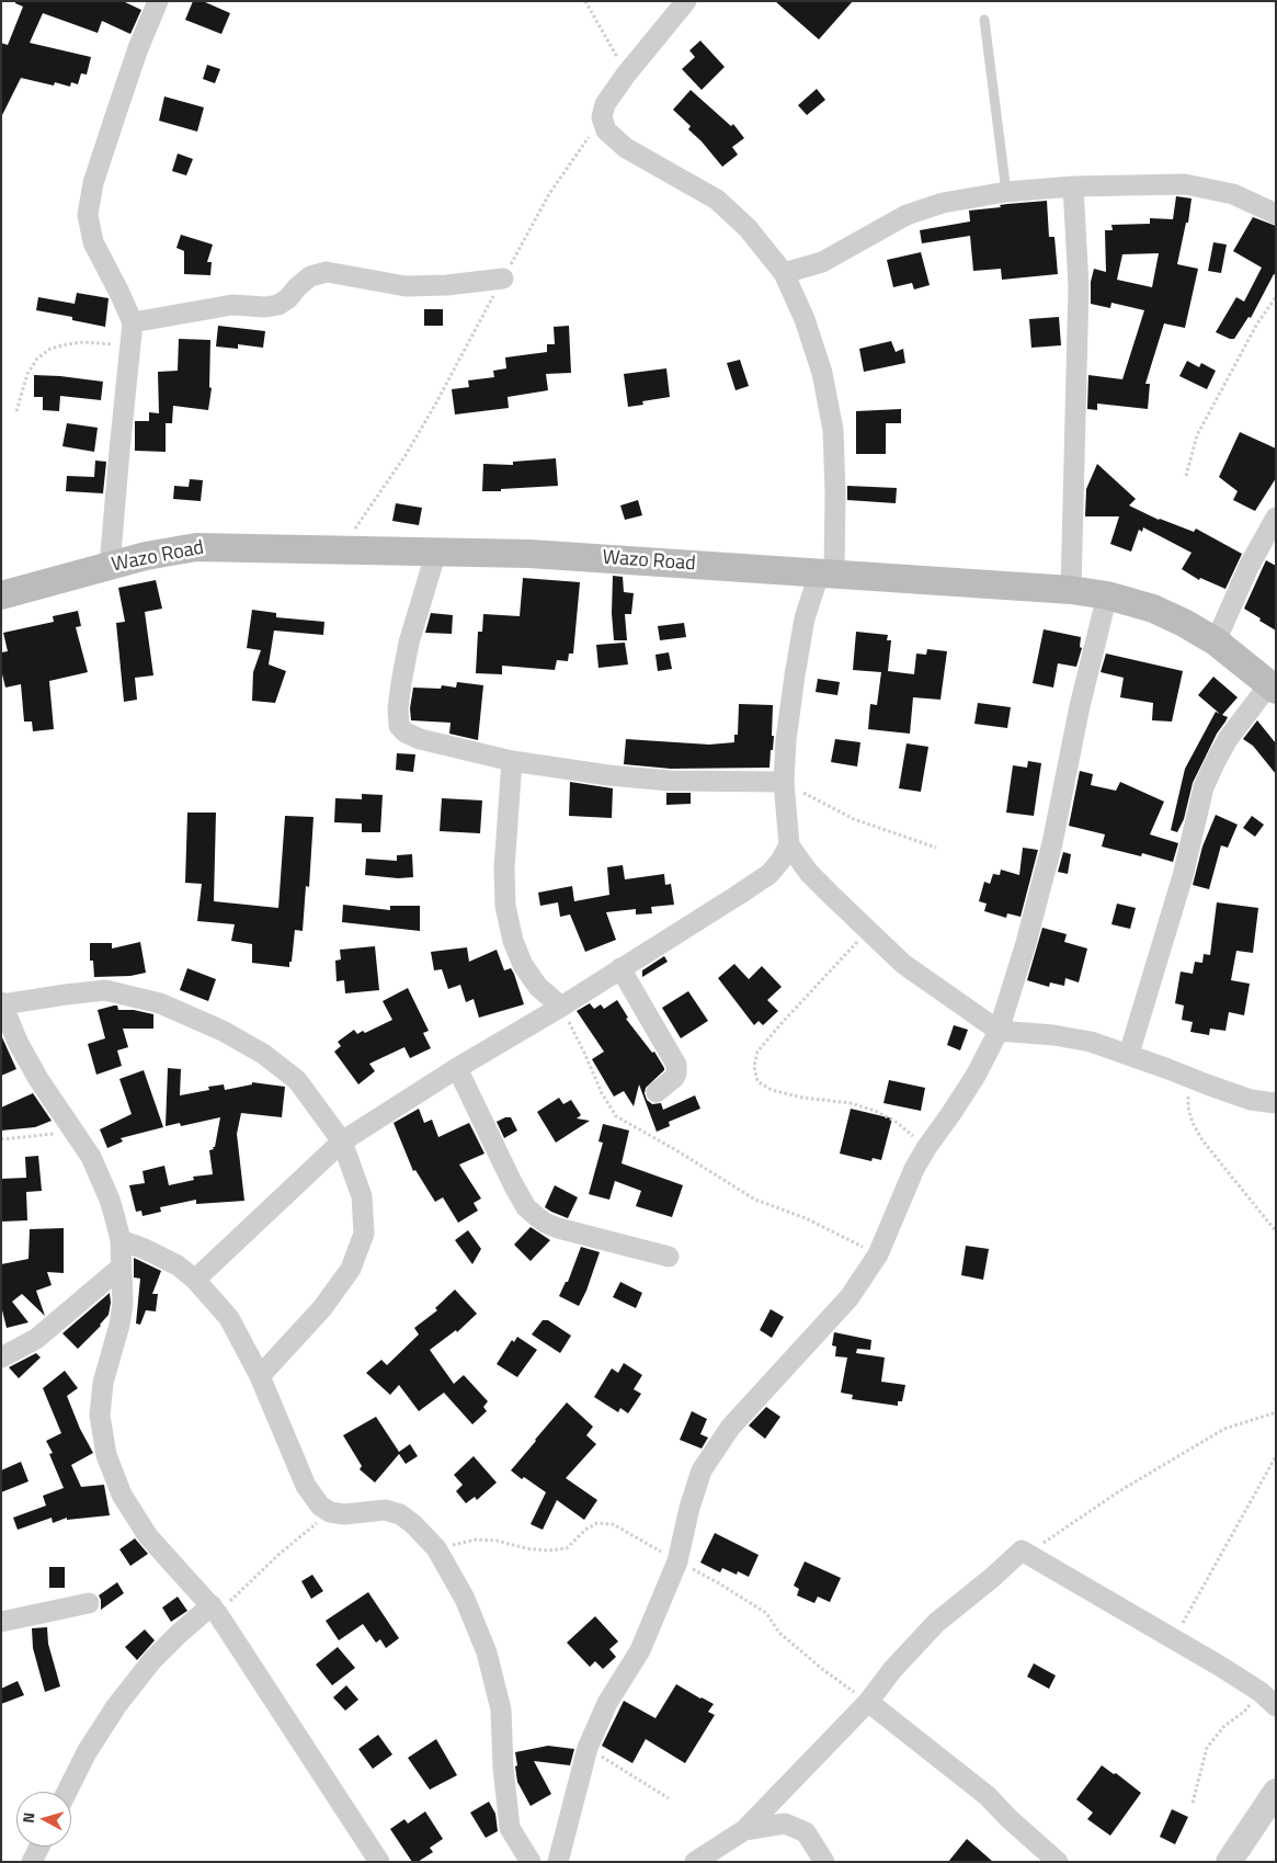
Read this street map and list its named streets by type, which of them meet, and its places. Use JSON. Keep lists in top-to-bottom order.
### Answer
{
  "streets": {
    "main road": ["Wazo Road"]
  },
  "north": "left"
}
